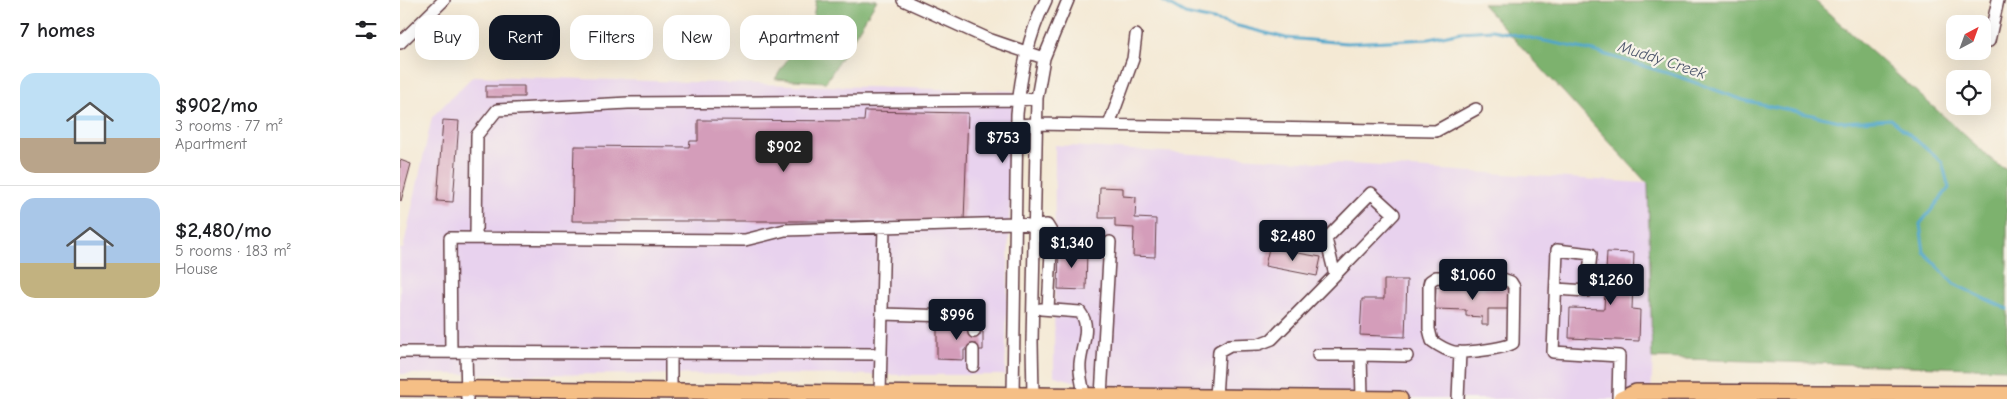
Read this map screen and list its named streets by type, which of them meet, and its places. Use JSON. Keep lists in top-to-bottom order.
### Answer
{
  "water": ["Muddy Creek"],
  "north": "top right",
  "page": {
    "heading": "7 homes",
    "chip": [
      "Buy",
      "Rent",
      "Filters",
      "New",
      "Apartment"
    ],
    "list": [
      {
        "name": "$902/mo",
        "note": "3 rooms · 77 m² · Apartment"
      },
      {
        "name": "$2,480/mo",
        "note": "5 rooms · 183 m² · House"
      }
    ],
    "price": [
      "$753",
      "$902",
      "$2,480",
      "$1,340",
      "$1,060",
      "$1,260",
      "$996"
    ]
  }
}
